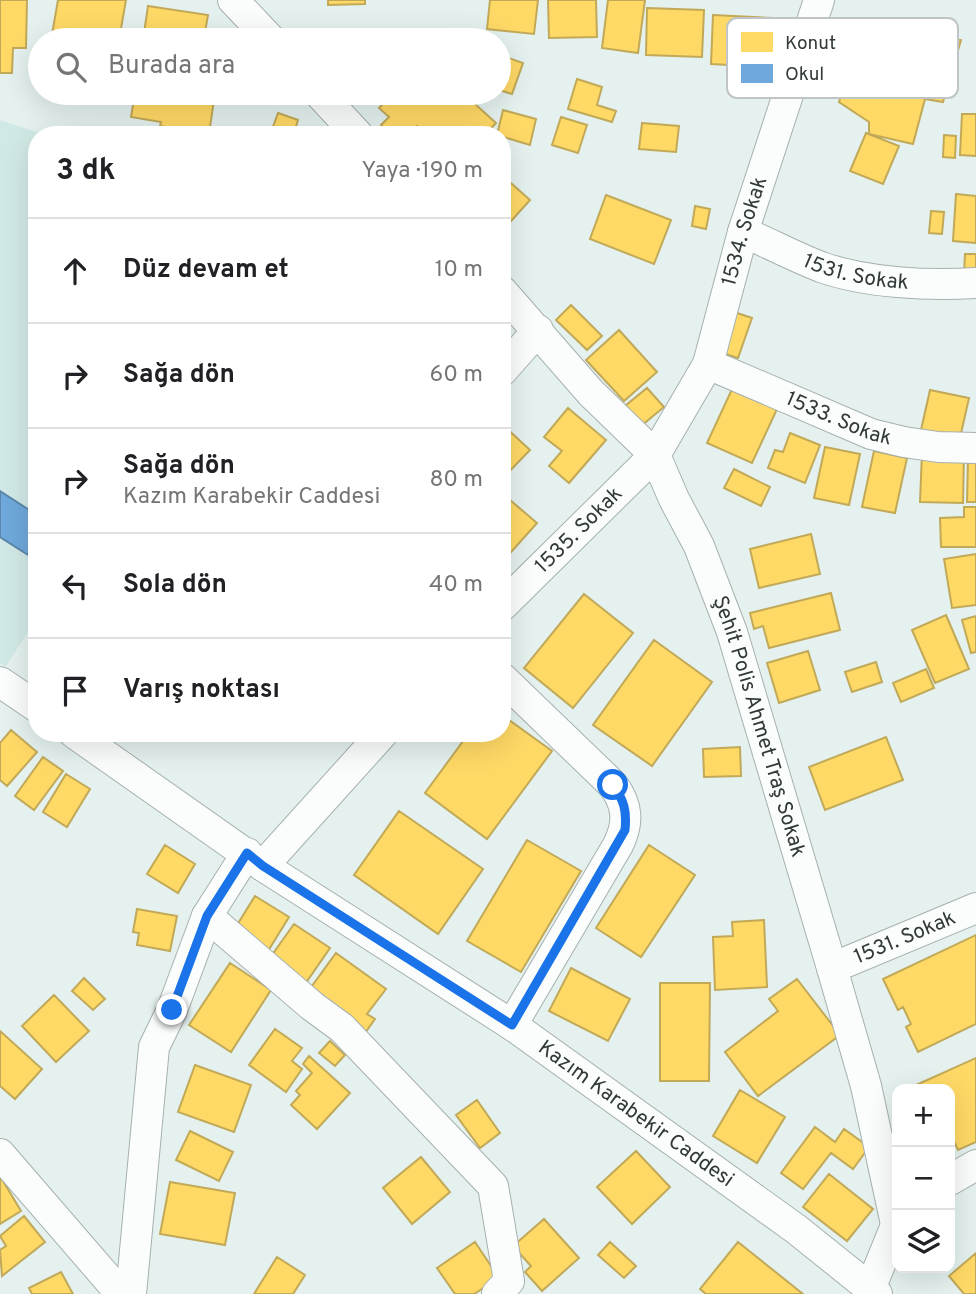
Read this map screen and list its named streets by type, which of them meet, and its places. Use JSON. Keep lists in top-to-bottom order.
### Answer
{
  "streets": {
    "street": [
      "1534. Sokak",
      "1531. Sokak",
      "1533. Sokak",
      "1535. Sokak",
      "Şehit Polis Ahmet Traş Sokak",
      "Kazım Karabekir Caddesi"
    ]
  },
  "crossings": [
    ["1534. Sokak", "1531. Sokak"],
    ["1534. Sokak", "1533. Sokak"],
    ["1534. Sokak", "1535. Sokak"],
    ["1534. Sokak", "Şehit Polis Ahmet Traş Sokak"],
    ["1531. Sokak", "Şehit Polis Ahmet Traş Sokak"],
    ["1535. Sokak", "Şehit Polis Ahmet Traş Sokak"]
  ],
  "legend": ["Konut", "Okul"],
  "page": {
    "search": "Burada ara",
    "heading": ["3 dk", "Yaya · 190 m"],
    "list": [
      ["Düz devam et", "10 m"],
      ["Sağa dön", "60 m"],
      ["Sağa dön", "Kazım Karabekir Caddesi", "80 m"],
      ["Sola dön", "40 m"],
      "Varış noktası"
    ],
    "map_buttons": ["+", "−"]
  }
}
